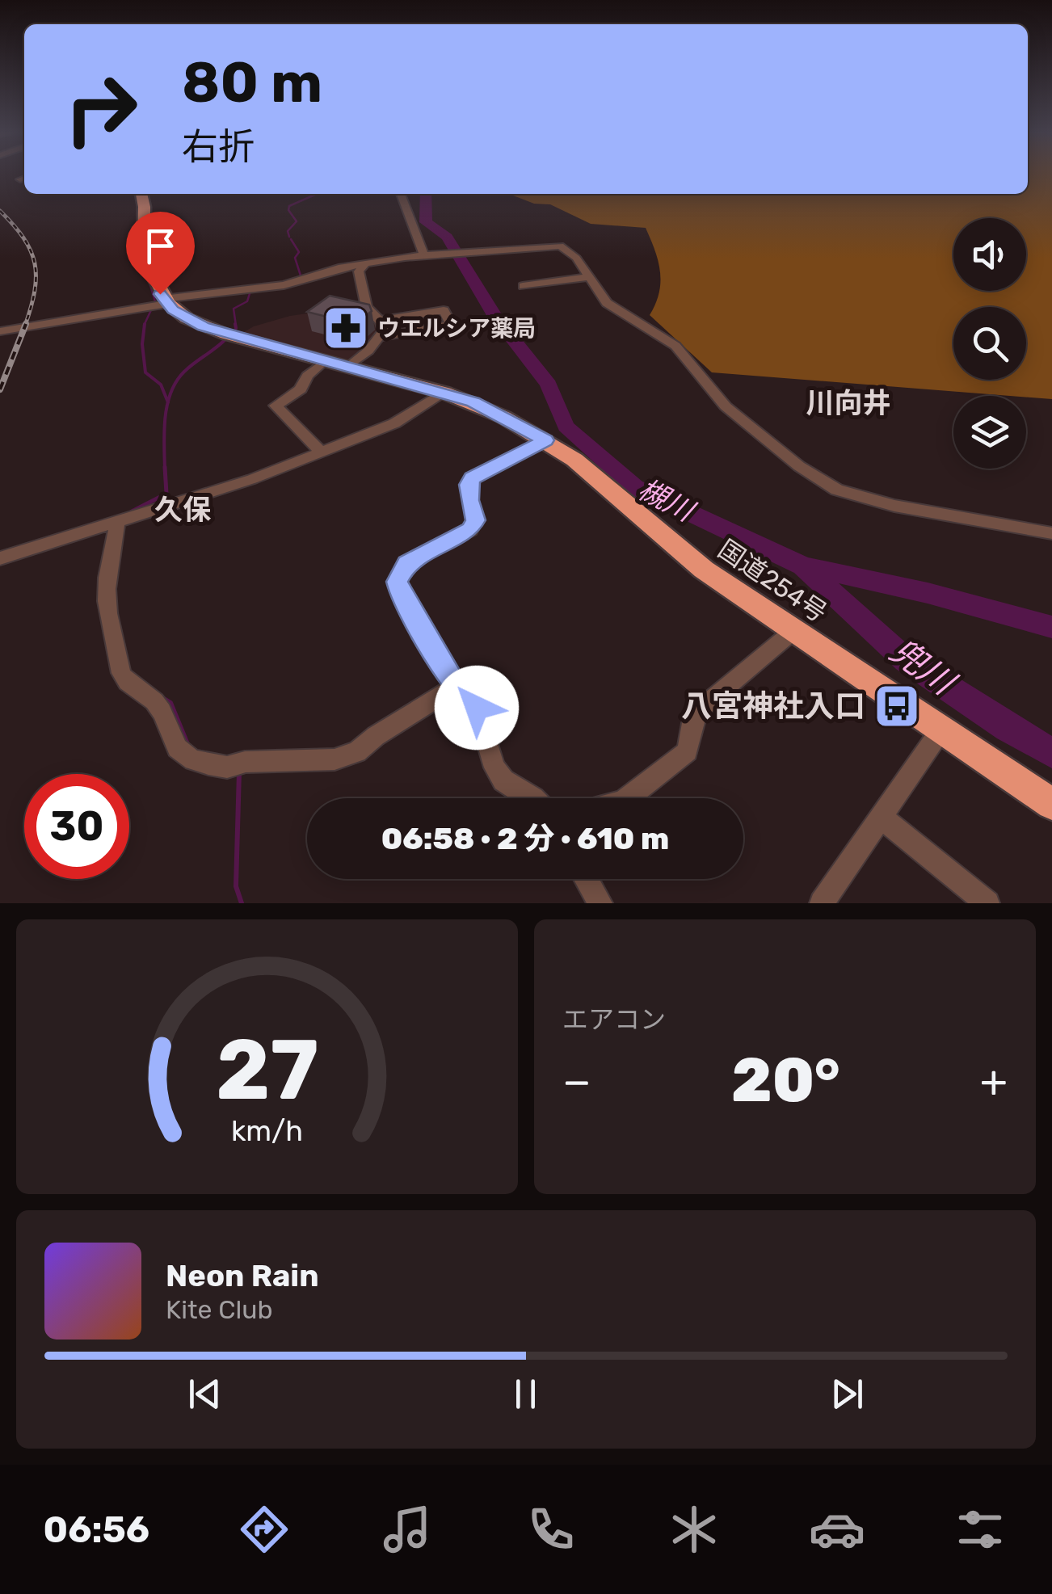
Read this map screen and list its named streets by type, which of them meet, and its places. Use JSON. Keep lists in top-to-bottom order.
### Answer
{
  "streets": {
    "highway": ["国道254号"]
  },
  "districts": ["川向井", "久保"],
  "water": ["槻川", "兜川"],
  "places": {
    "pharmacy": ["ウエルシア薬局"],
    "bus stop": ["八宮神社入口"]
  },
  "page": {
    "turn": ["80 m", "右折"],
    "limit": "30",
    "trip": "06:58 · 2 分 · 610 m",
    "tile": "エアコン",
    "heat": ["−", "20°", "+"],
    "song": ["Neon Rain", "Kite Club"],
    "tabs": "06:56",
    "gauge": ["27", "km/h"]
  }
}
